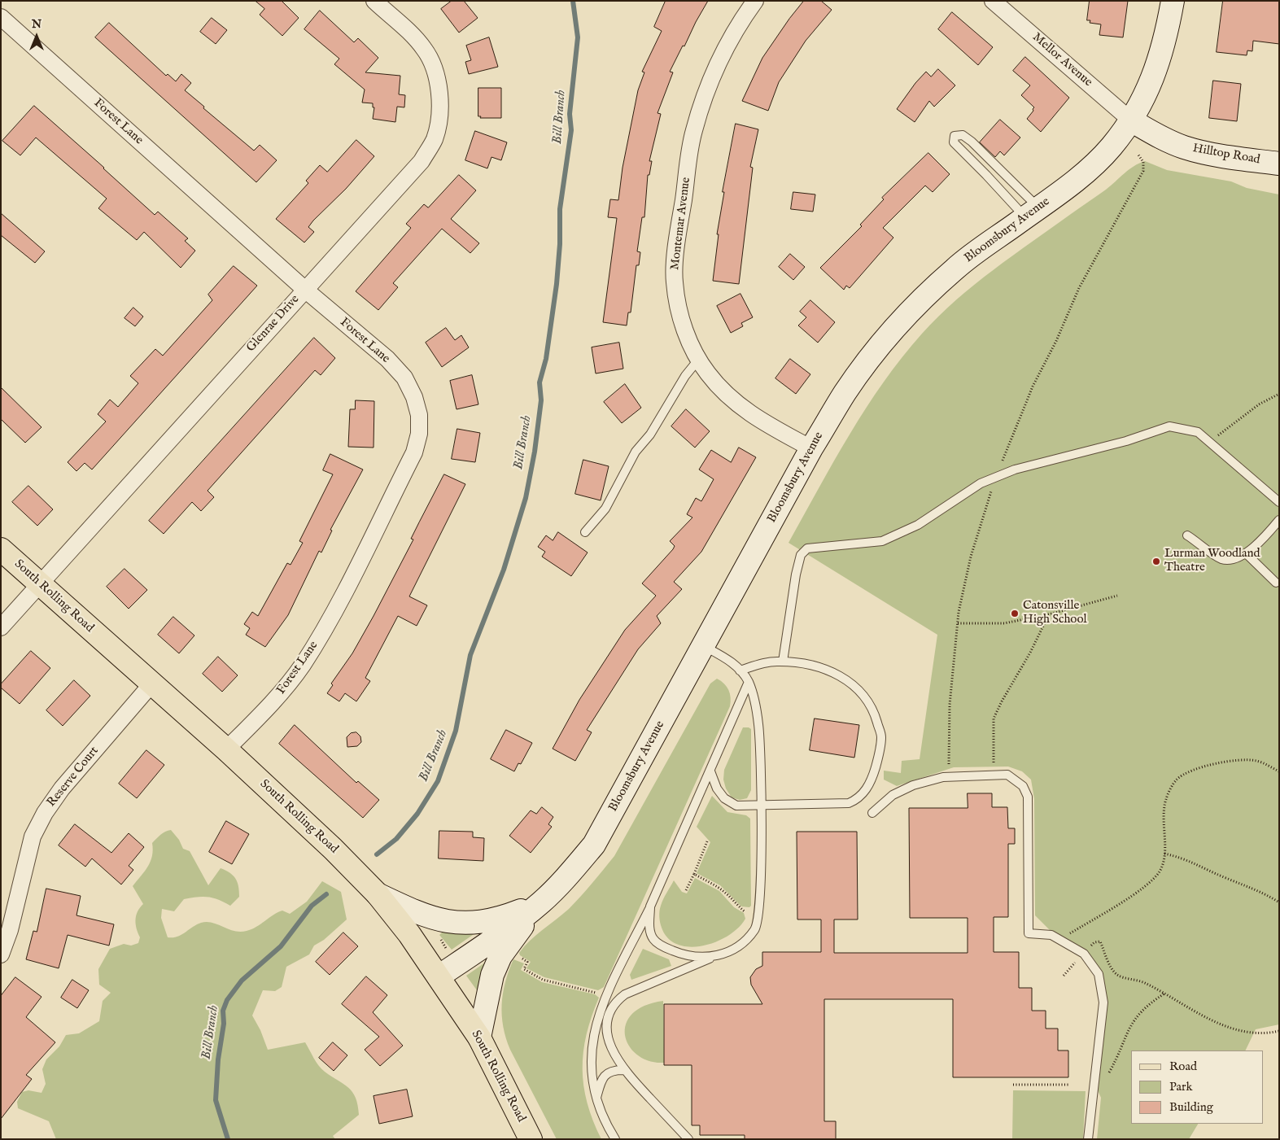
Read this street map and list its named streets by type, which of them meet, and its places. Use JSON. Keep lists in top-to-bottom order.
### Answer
{
  "streets": {
    "main road": ["Hilltop Road", "Bloomsbury Avenue", "South Rolling Road"],
    "street": [
      "Mellor Avenue",
      "Forest Lane",
      "Montemar Avenue",
      "Glenrae Drive",
      "Reserve Court"
    ]
  },
  "crossings": [
    ["Mellor Avenue", "Hilltop Road"],
    ["Mellor Avenue", "Bloomsbury Avenue"],
    ["Forest Lane", "Glenrae Drive"],
    ["Forest Lane", "South Rolling Road"],
    ["Hilltop Road", "Bloomsbury Avenue"],
    ["Montemar Avenue", "Bloomsbury Avenue"],
    ["Bloomsbury Avenue", "South Rolling Road"],
    ["Glenrae Drive", "South Rolling Road"],
    ["South Rolling Road", "Reserve Court"]
  ],
  "water": ["Bill Branch"],
  "places": ["Lurman Woodland Theatre", "Catonsville High School"],
  "legend": ["Road", "Park", "Building"],
  "north": "top"
}
